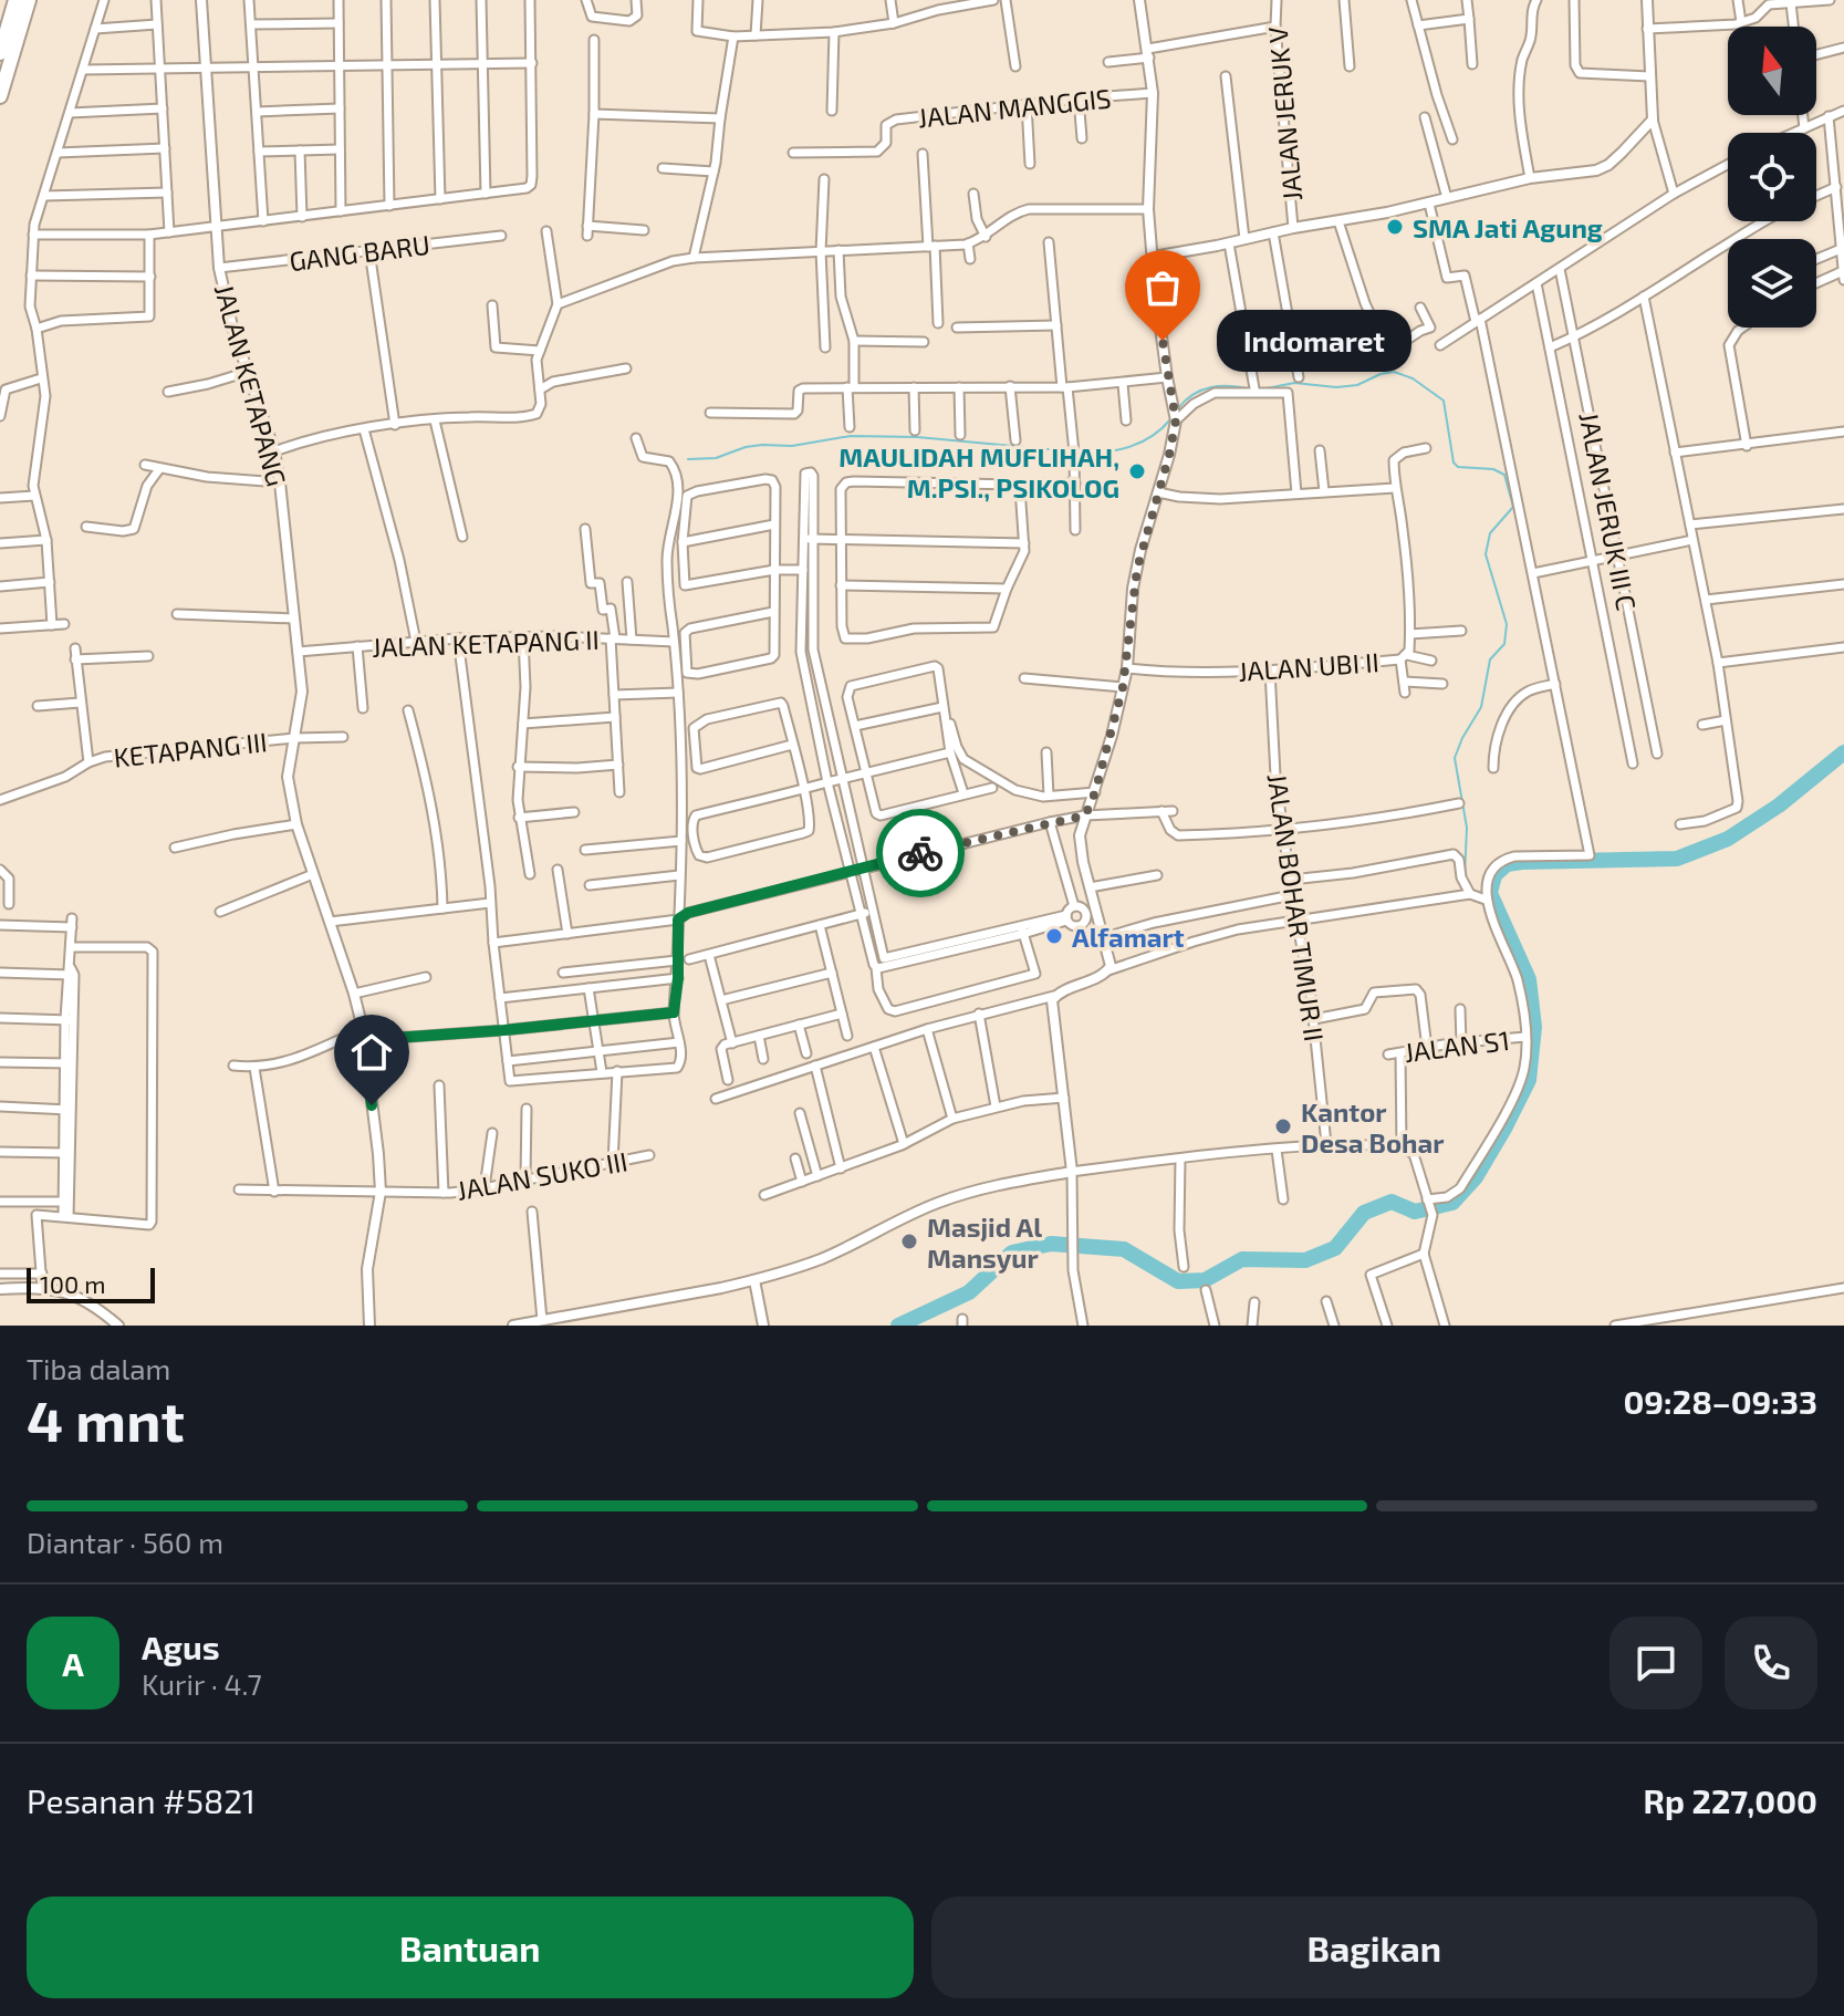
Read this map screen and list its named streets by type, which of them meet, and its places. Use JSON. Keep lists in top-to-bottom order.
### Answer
{
  "streets": {
    "street": [
      "JALAN MANGGIS",
      "JALAN JERUK V",
      "GANG BARU",
      "JALAN KETAPANG",
      "JALAN JERUK III C",
      "JALAN KETAPANG II",
      "JALAN UBI II",
      "KETAPANG III",
      "JALAN BOHAR TIMUR II",
      "JALAN S1",
      "JALAN SUKO III"
    ]
  },
  "crossings": [
    ["GANG BARU", "JALAN KETAPANG"],
    ["JALAN KETAPANG", "JALAN KETAPANG II"],
    ["JALAN KETAPANG", "KETAPANG III"],
    ["JALAN KETAPANG", "JALAN SUKO III"],
    ["JALAN UBI II", "JALAN BOHAR TIMUR II"]
  ],
  "places": [
    "SMA Jati Agung",
    "Indomaret",
    "MAULIDAH MUFLIHAH, M.PSI., PSIKOLOG",
    "Alfamart",
    "Kantor Desa Bohar",
    "Masjid Al Mansyur"
  ],
  "scale_bar": "100 m",
  "north": "top",
  "page": {
    "bubble": "Indomaret",
    "scale": "100 m",
    "heading": ["4 mnt", "Tiba dalam", "09:28–09:33"],
    "panel": [
      "Agus",
      "Kurir · 4.7",
      "Pesanan #5821",
      "Rp 227,000"
    ],
    "bar": "Diantar · 560 m",
    "round": "A",
    "buttons": ["Bantuan", "Bagikan"]
  }
}
